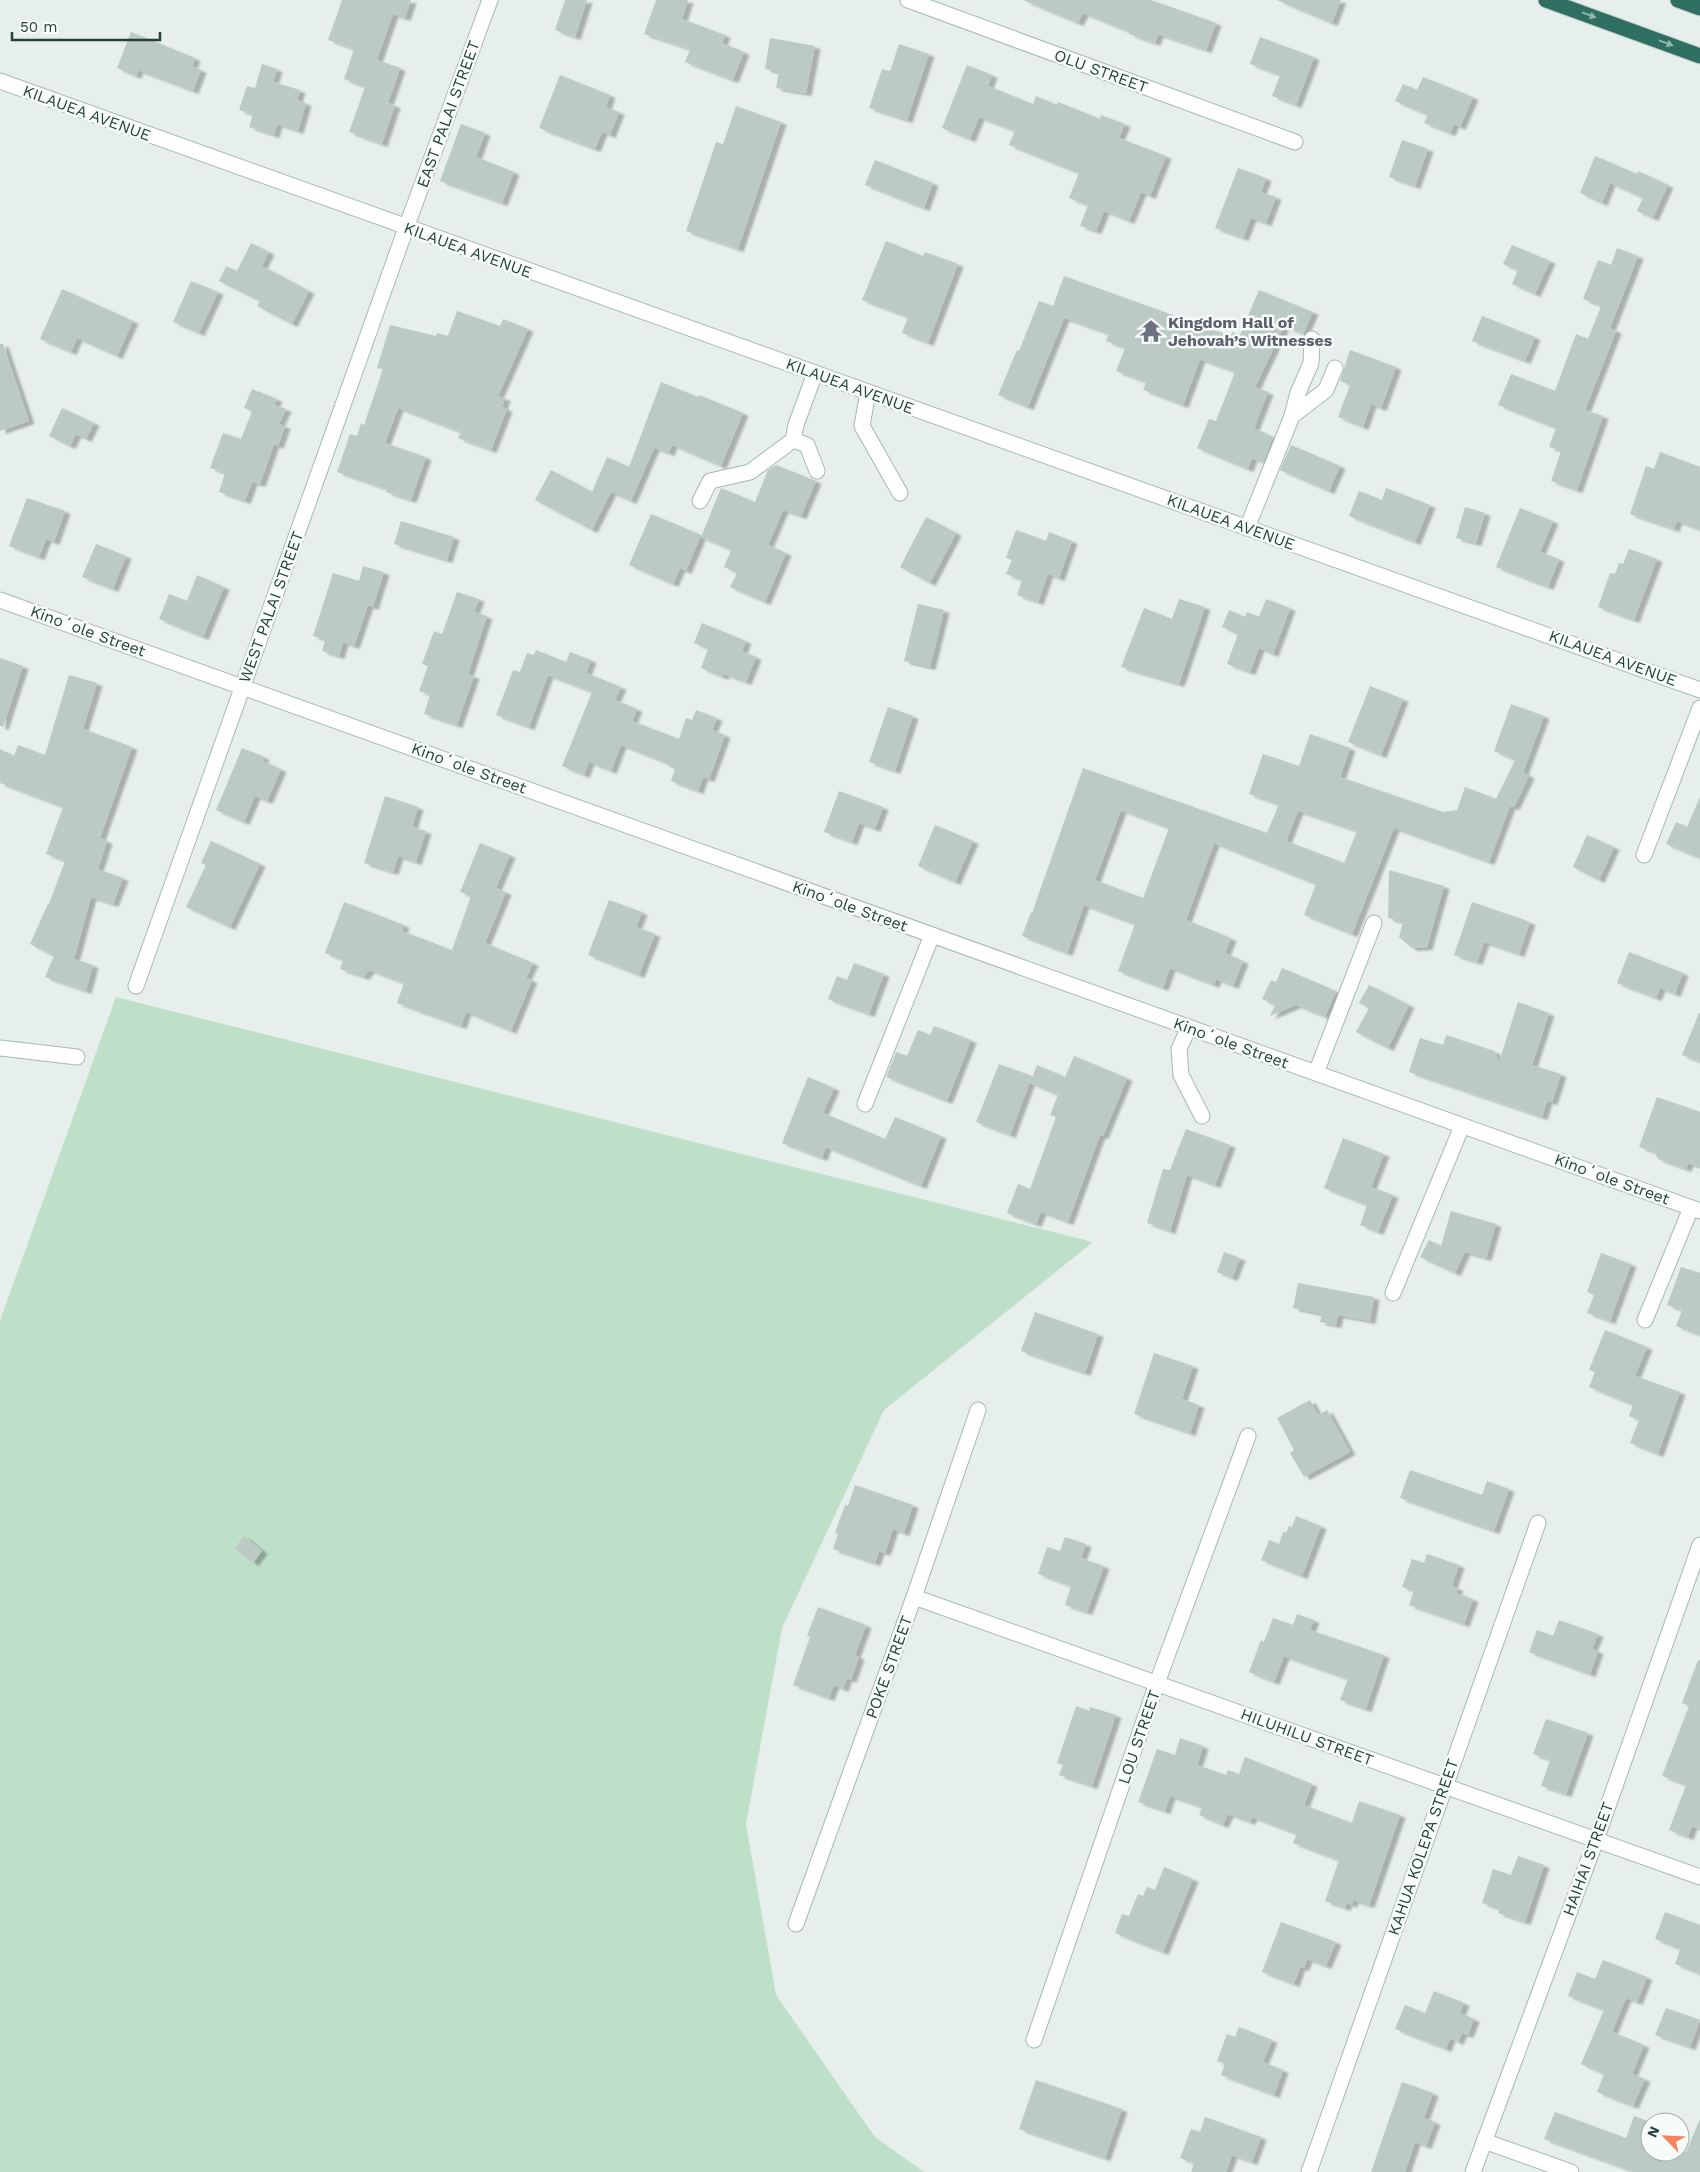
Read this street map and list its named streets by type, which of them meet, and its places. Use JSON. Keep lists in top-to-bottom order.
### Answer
{
  "streets": {
    "street": [
      "OLU STREET",
      "KILAUEA AVENUE",
      "EAST PALAI STREET",
      "WEST PALAI STREET",
      "Kinoʻole Street",
      "POKE STREET",
      "LOU STREET",
      "HILUHILU STREET",
      "KAHUA KOLEPA STREET",
      "HAIHAI STREET"
    ]
  },
  "crossings": [
    ["KILAUEA AVENUE", "EAST PALAI STREET"],
    ["KILAUEA AVENUE", "WEST PALAI STREET"],
    ["EAST PALAI STREET", "WEST PALAI STREET"],
    ["WEST PALAI STREET", "Kinoʻole Street"],
    ["POKE STREET", "HILUHILU STREET"],
    ["LOU STREET", "HILUHILU STREET"],
    ["HILUHILU STREET", "KAHUA KOLEPA STREET"],
    ["HILUHILU STREET", "HAIHAI STREET"]
  ],
  "places": {
    "temple": ["Kingdom Hall of Jehovah’s Witnesses"]
  },
  "scale_bar": "50 m",
  "north": "top left"
}
